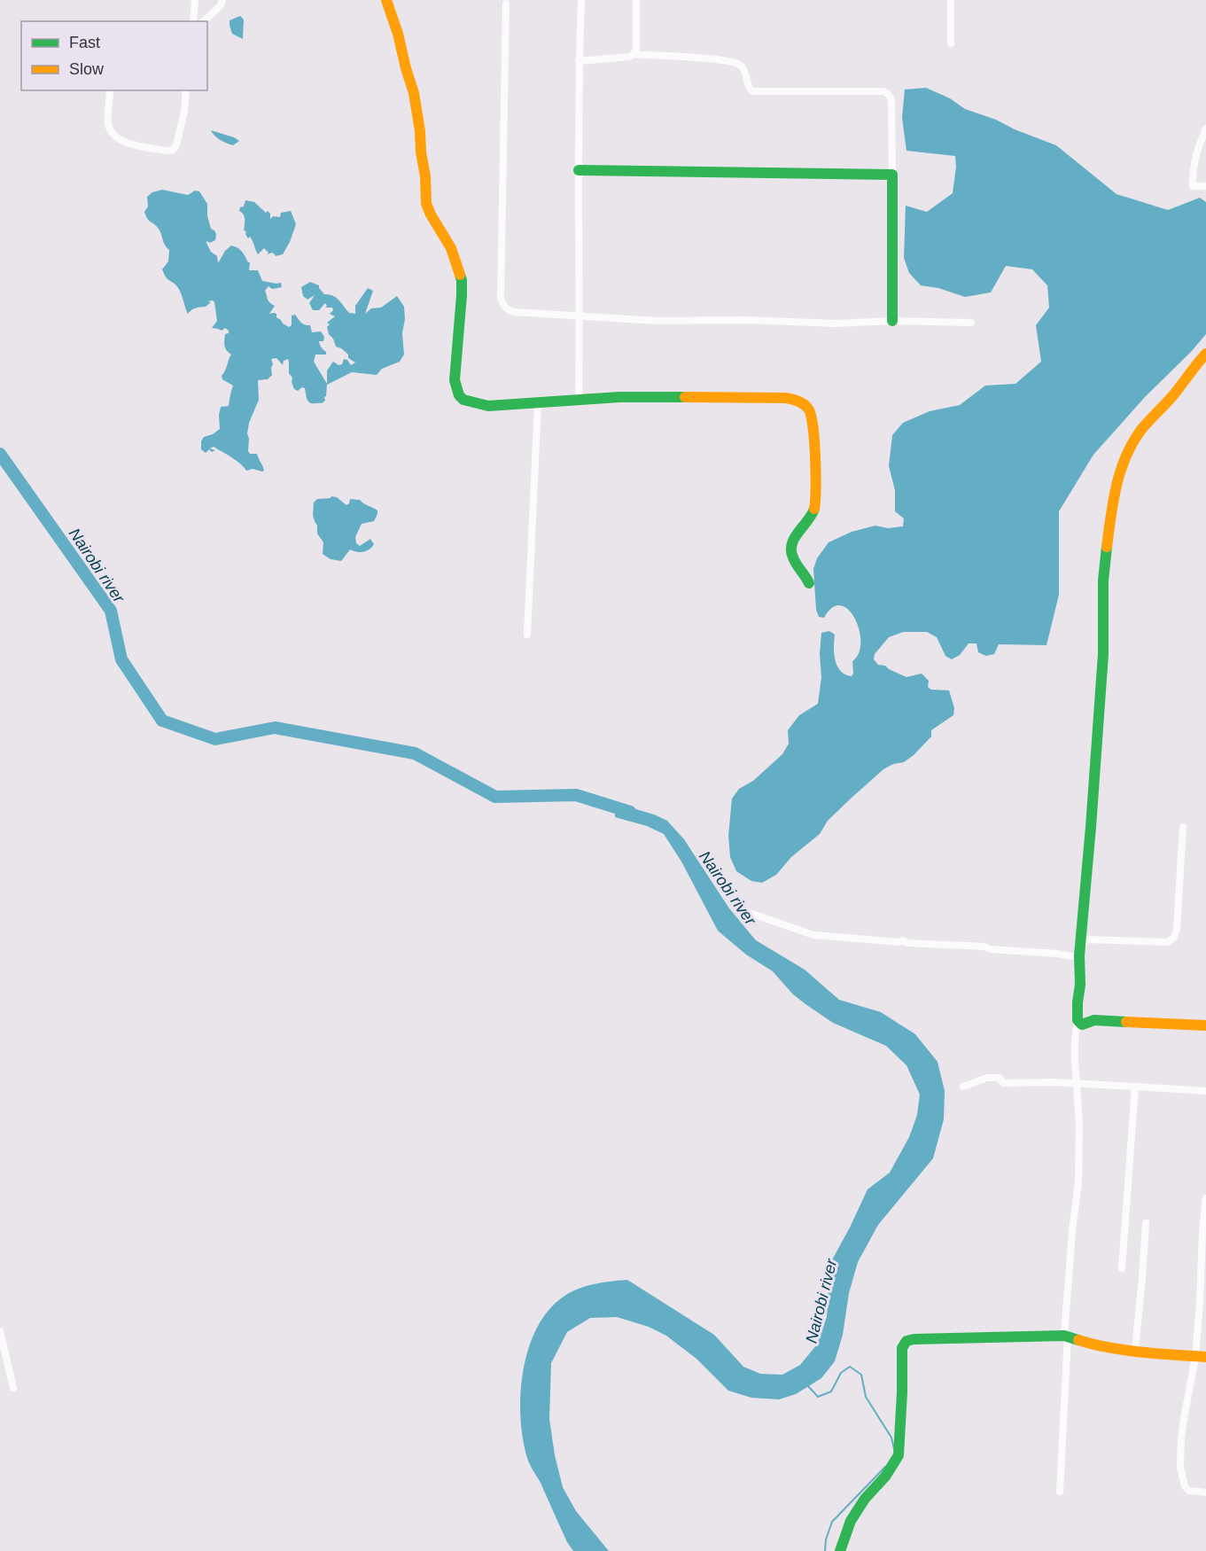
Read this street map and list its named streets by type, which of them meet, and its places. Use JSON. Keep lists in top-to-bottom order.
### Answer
{
  "water": ["Nairobi river"],
  "legend": ["Fast", "Slow"]
}
